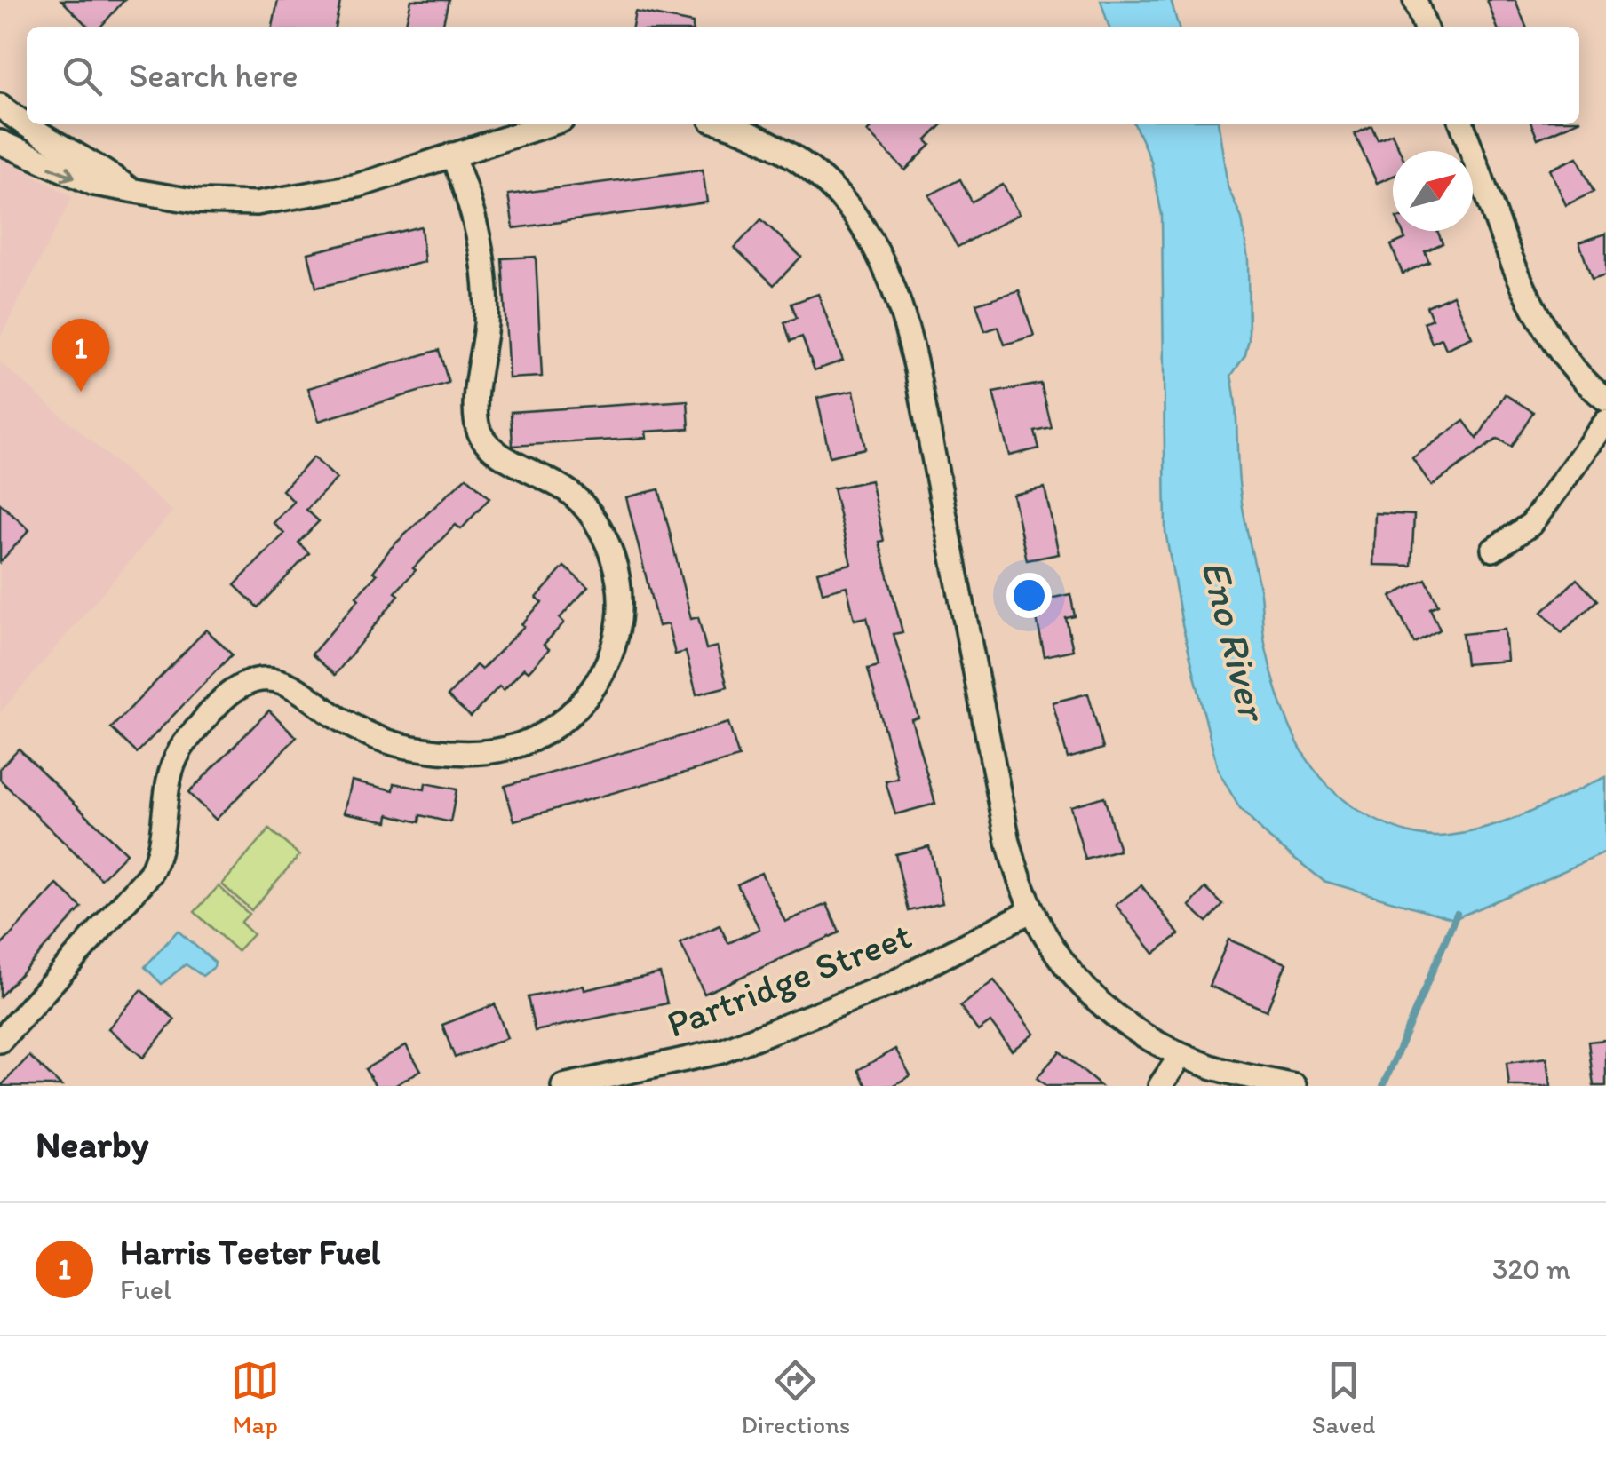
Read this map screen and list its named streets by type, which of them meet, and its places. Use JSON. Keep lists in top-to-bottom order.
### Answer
{
  "streets": {
    "street": ["Partridge Street"]
  },
  "water": ["Eno River"],
  "north": "top right",
  "page": {
    "search": "Search here",
    "pins": "1",
    "heading": "Nearby",
    "list": [
      {
        "mark": "1",
        "name": "Harris Teeter Fuel",
        "note": "Fuel",
        "value": "320 m"
      }
    ],
    "nav": ["Map", "Directions", "Saved"]
  }
}
